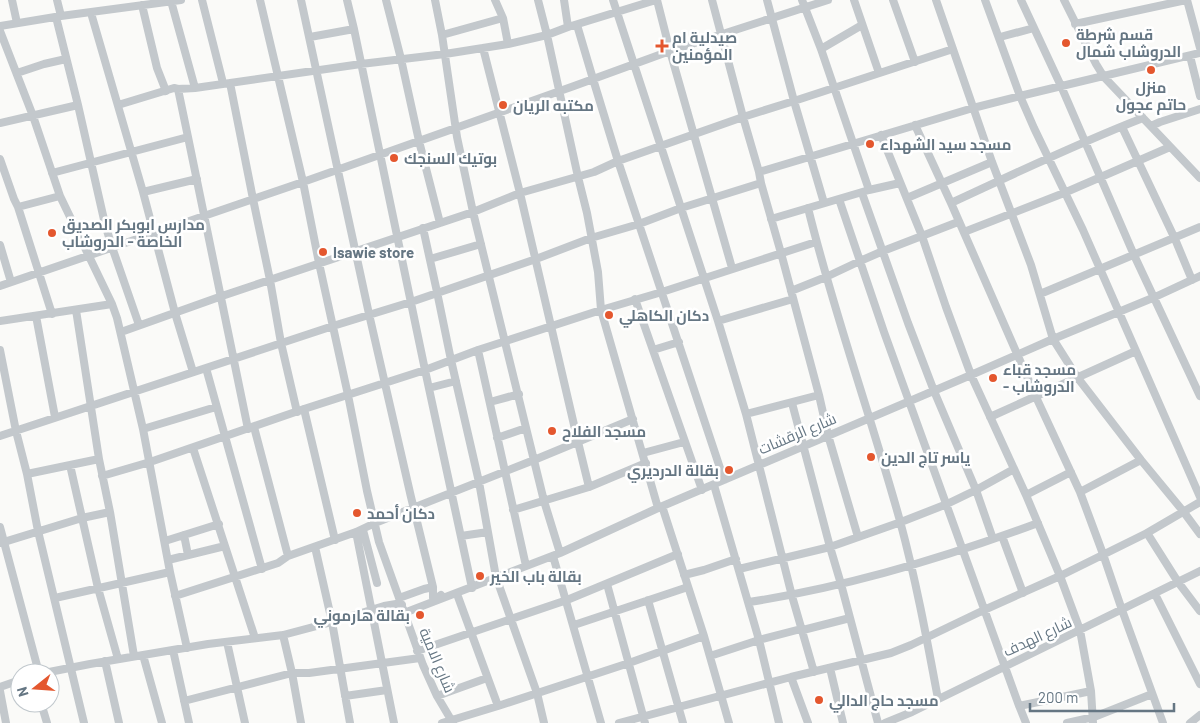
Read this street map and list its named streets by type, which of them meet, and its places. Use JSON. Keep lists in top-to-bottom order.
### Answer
{
  "streets": {
    "street": ["شارع الرقشات", "شارع الهدف", "شارع الامية"]
  },
  "crossings": [
    ["شارع الرقشات", "شارع الامية"]
  ],
  "places": {
    "other": [
      "قسم شرطة الدروشاب شمال",
      "منزل حاتم عجول",
      "مكتبه الريان",
      "مسجد سيد الشهداء",
      "بوتيك السنجك",
      "مدارس ابوبكر الصديق الخاصة - الدروشاب",
      "Isawie store",
      "دكان الكاهلي",
      "مسجد قباء - الدروشاب",
      "مسجد الفلاح",
      "ياسر تاج الدين",
      "بقالة الدرديري",
      "دكان أحمد",
      "بقالة باب الخير",
      "بقالة هارموني",
      "مسجد حاج الدالي"
    ],
    "health": ["صيدلية ام المؤمنين"]
  },
  "scale_bar": "200 m",
  "north": "left"
}
